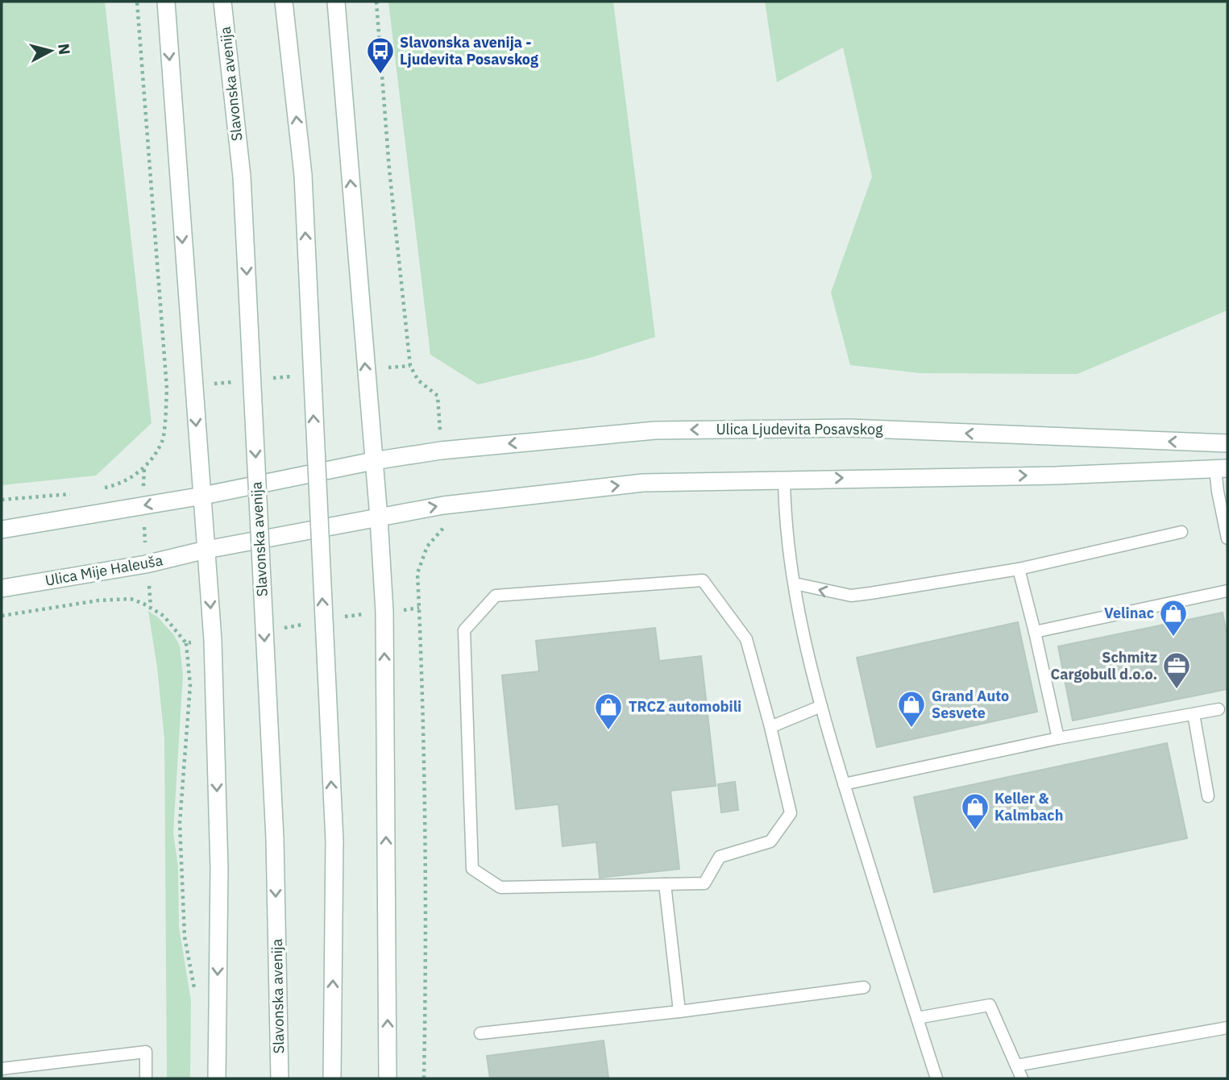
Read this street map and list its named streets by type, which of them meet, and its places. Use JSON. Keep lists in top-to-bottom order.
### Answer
{
  "streets": {
    "main road": ["Slavonska avenija", "Ulica Ljudevita Posavskog", "Ulica Mije Haleuša"]
  },
  "places": {
    "bus stop": ["Slavonska avenija - Ljudevita Posavskog"],
    "shop": [
      "Velinac",
      "Grand Auto Sesvete",
      "TRCZ automobili",
      "Keller & Kalmbach"
    ],
    "office": ["Schmitz Cargobull d.o.o."]
  },
  "north": "right"
}
